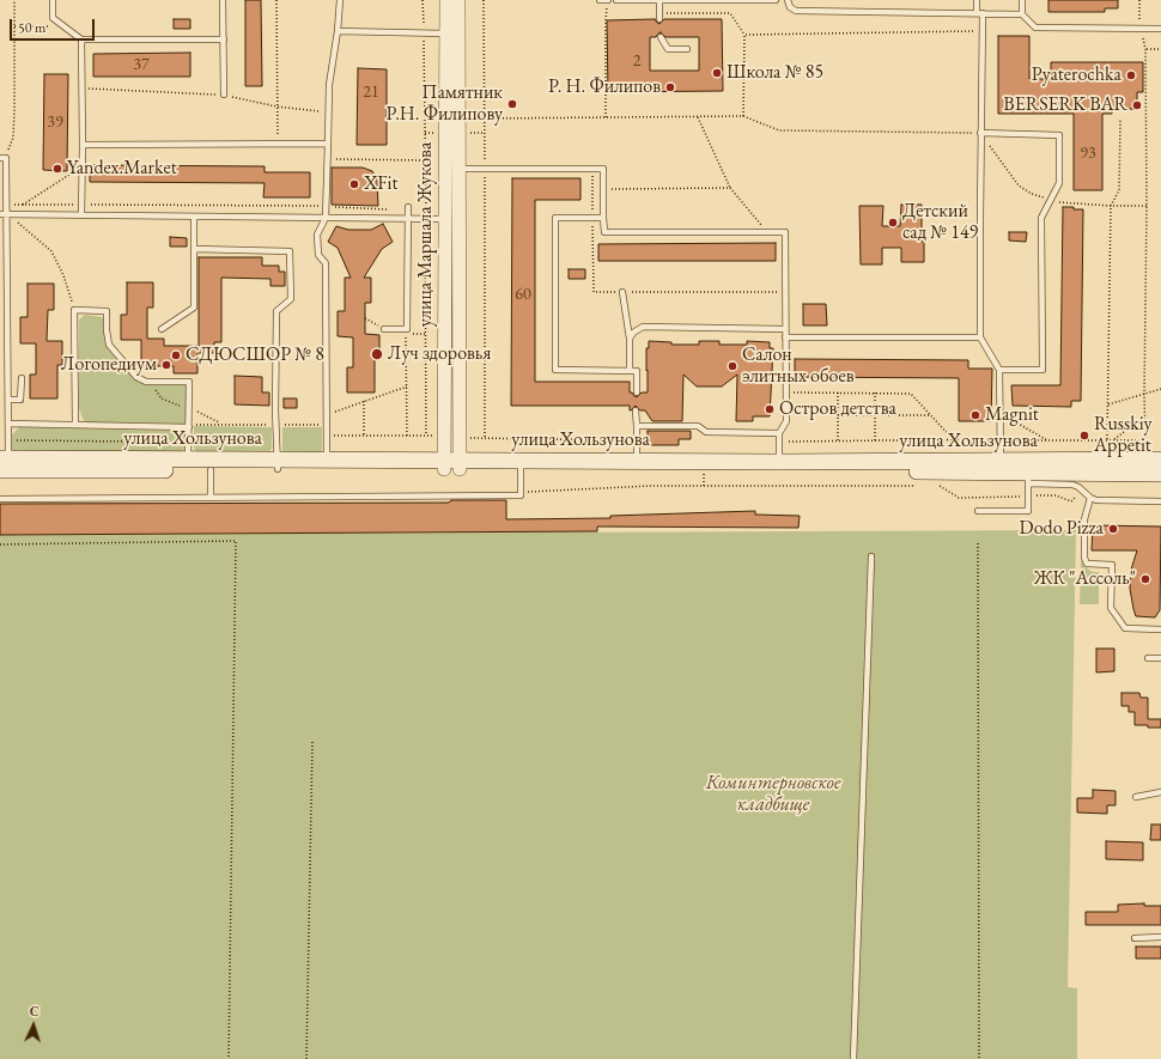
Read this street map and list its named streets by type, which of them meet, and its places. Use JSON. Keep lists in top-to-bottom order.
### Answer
{
  "streets": {
    "main road": ["улица Хользунова"],
    "street": ["улица Маршала Жукова"]
  },
  "crossings": [
    ["улица Маршала Жукова", "улица Хользунова"]
  ],
  "parks": ["Коминтерновское кладбище"],
  "places": [
    "Школа № 85",
    "Pyaterochka",
    "Р. Н. Филипов",
    "Памятник Р.Н. Филипову",
    "BERSERK BAR",
    "Yandex.Market",
    "XFit",
    "Детский сад № 149",
    "Луч здоровья",
    "СДЮСШОР № 8",
    "Логопедиум",
    "Салон элитных обоев",
    "Остров детства",
    "Magnit",
    "Russkiy Appetit",
    "Dodo Pizza",
    "ЖК \"Ассоль\""
  ],
  "house_numbers": [
    "2",
    "37",
    "21",
    "39",
    "93",
    "60"
  ],
  "scale_bar": "50 m",
  "north": "top"
}
